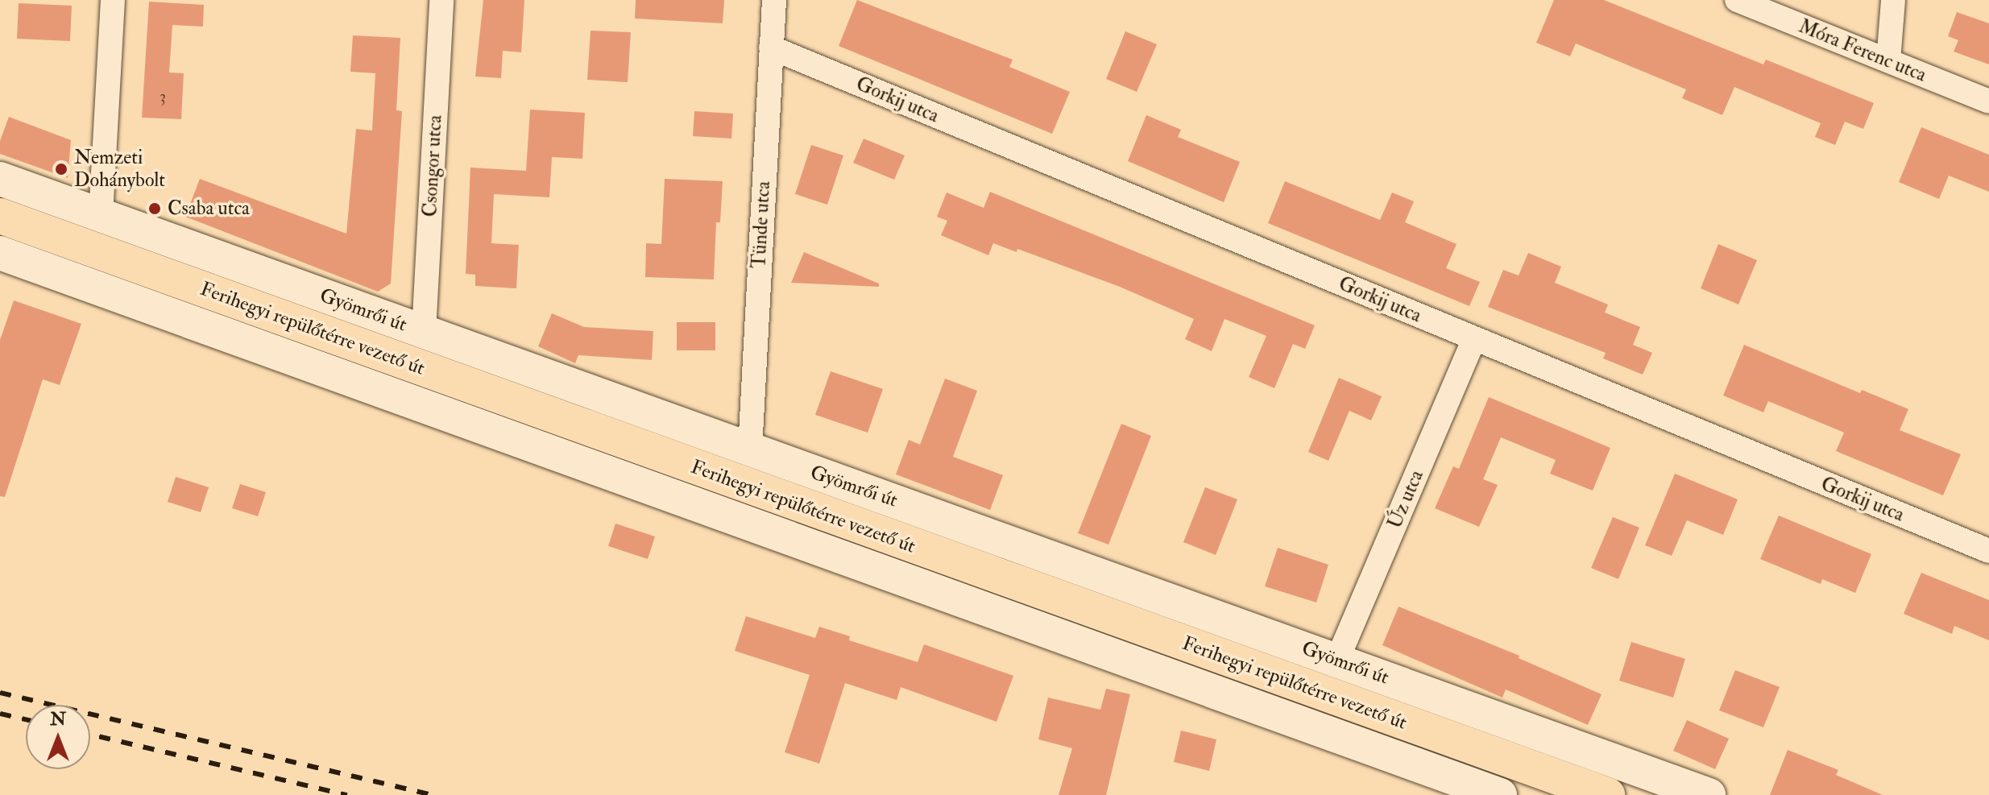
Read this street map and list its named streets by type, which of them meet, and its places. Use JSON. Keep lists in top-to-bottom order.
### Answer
{
  "streets": {
    "main road": ["Ferihegyi repülőtérre vezető út"],
    "street": [
      "Móra Ferenc utca",
      "Gorkij utca",
      "Csongor utca",
      "Tünde utca",
      "Gyömrői út",
      "Úz utca"
    ]
  },
  "crossings": [
    ["Gorkij utca", "Tünde utca"],
    ["Gorkij utca", "Úz utca"],
    ["Csongor utca", "Gyömrői út"],
    ["Tünde utca", "Gyömrői út"],
    ["Gyömrői út", "Úz utca"]
  ],
  "places": ["Nemzeti Dohánybolt", "Csaba utca"],
  "house_numbers": ["3"],
  "north": "top"
}
